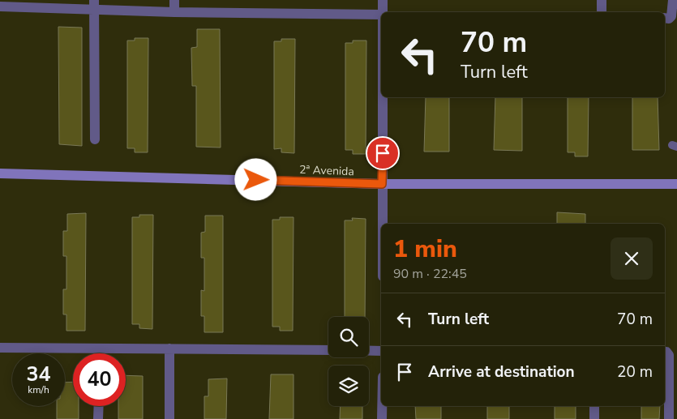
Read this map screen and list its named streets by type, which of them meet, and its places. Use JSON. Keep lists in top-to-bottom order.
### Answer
{
  "streets": {
    "street": ["2ª Avenida"]
  },
  "page": {
    "turn": ["70 m", "Turn left"],
    "heading": ["1 min", "90 m · 22:45"],
    "list": [
      {
        "name": "Turn left",
        "value": "70 m"
      },
      {
        "name": "Arrive at destination",
        "value": "20 m"
      }
    ],
    "speed": "34 km/h",
    "limit": "40"
  }
}
